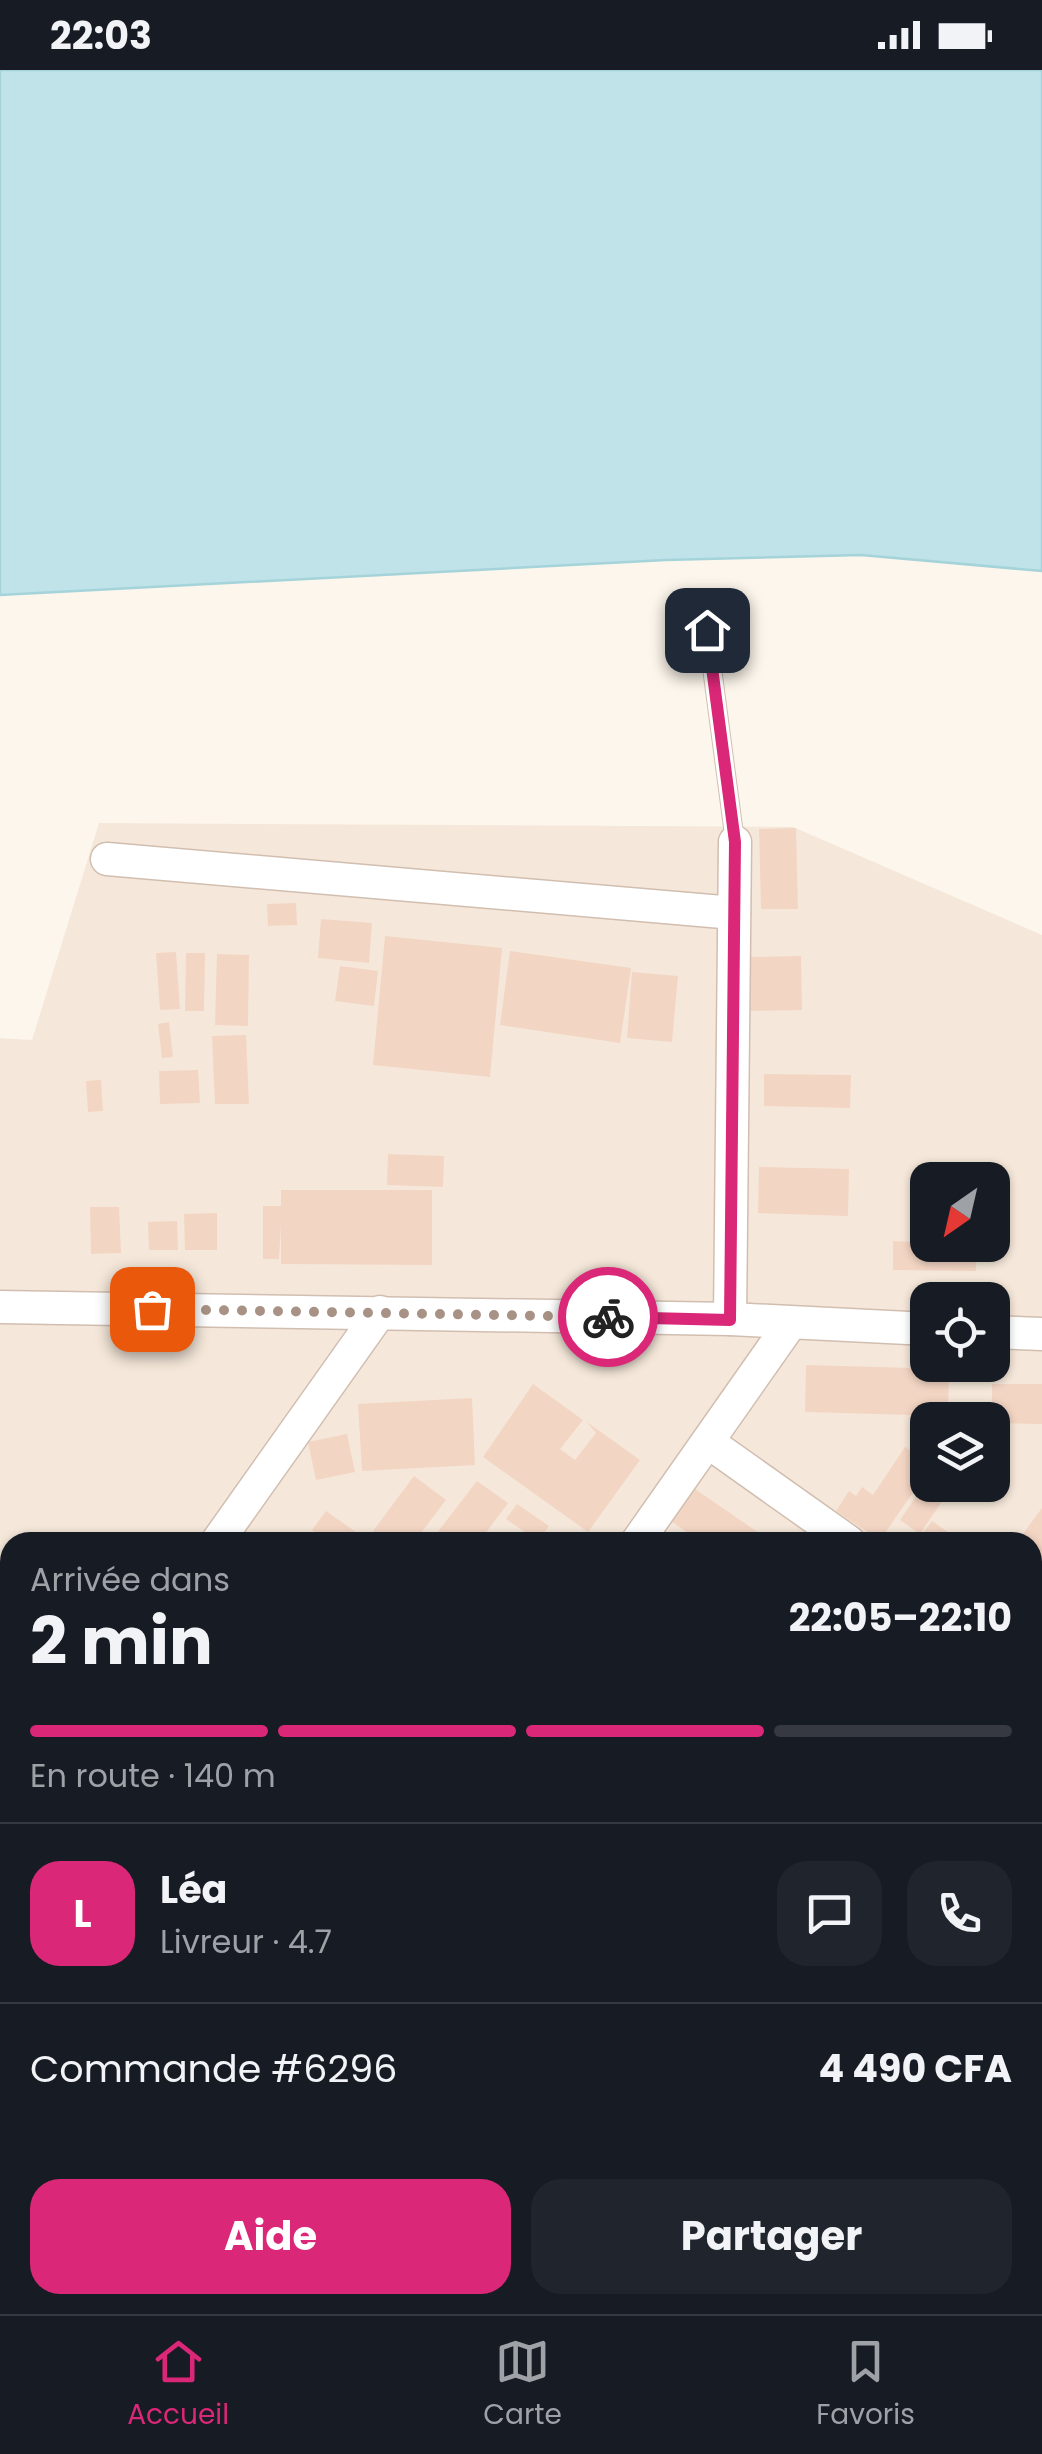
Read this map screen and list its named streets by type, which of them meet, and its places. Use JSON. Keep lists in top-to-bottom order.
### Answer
{
  "north": "bottom left",
  "page": {
    "status": "22:03",
    "heading": ["2 min", "Arrivée dans", "22:05–22:10"],
    "panel": [
      "Léa",
      "Livreur · 4.7",
      "Commande #6296",
      "4 490 CFA"
    ],
    "bar": "En route · 140 m",
    "round": "L",
    "buttons": ["Aide", "Partager"],
    "tabs": ["Accueil", "Carte", "Favoris"]
  }
}
